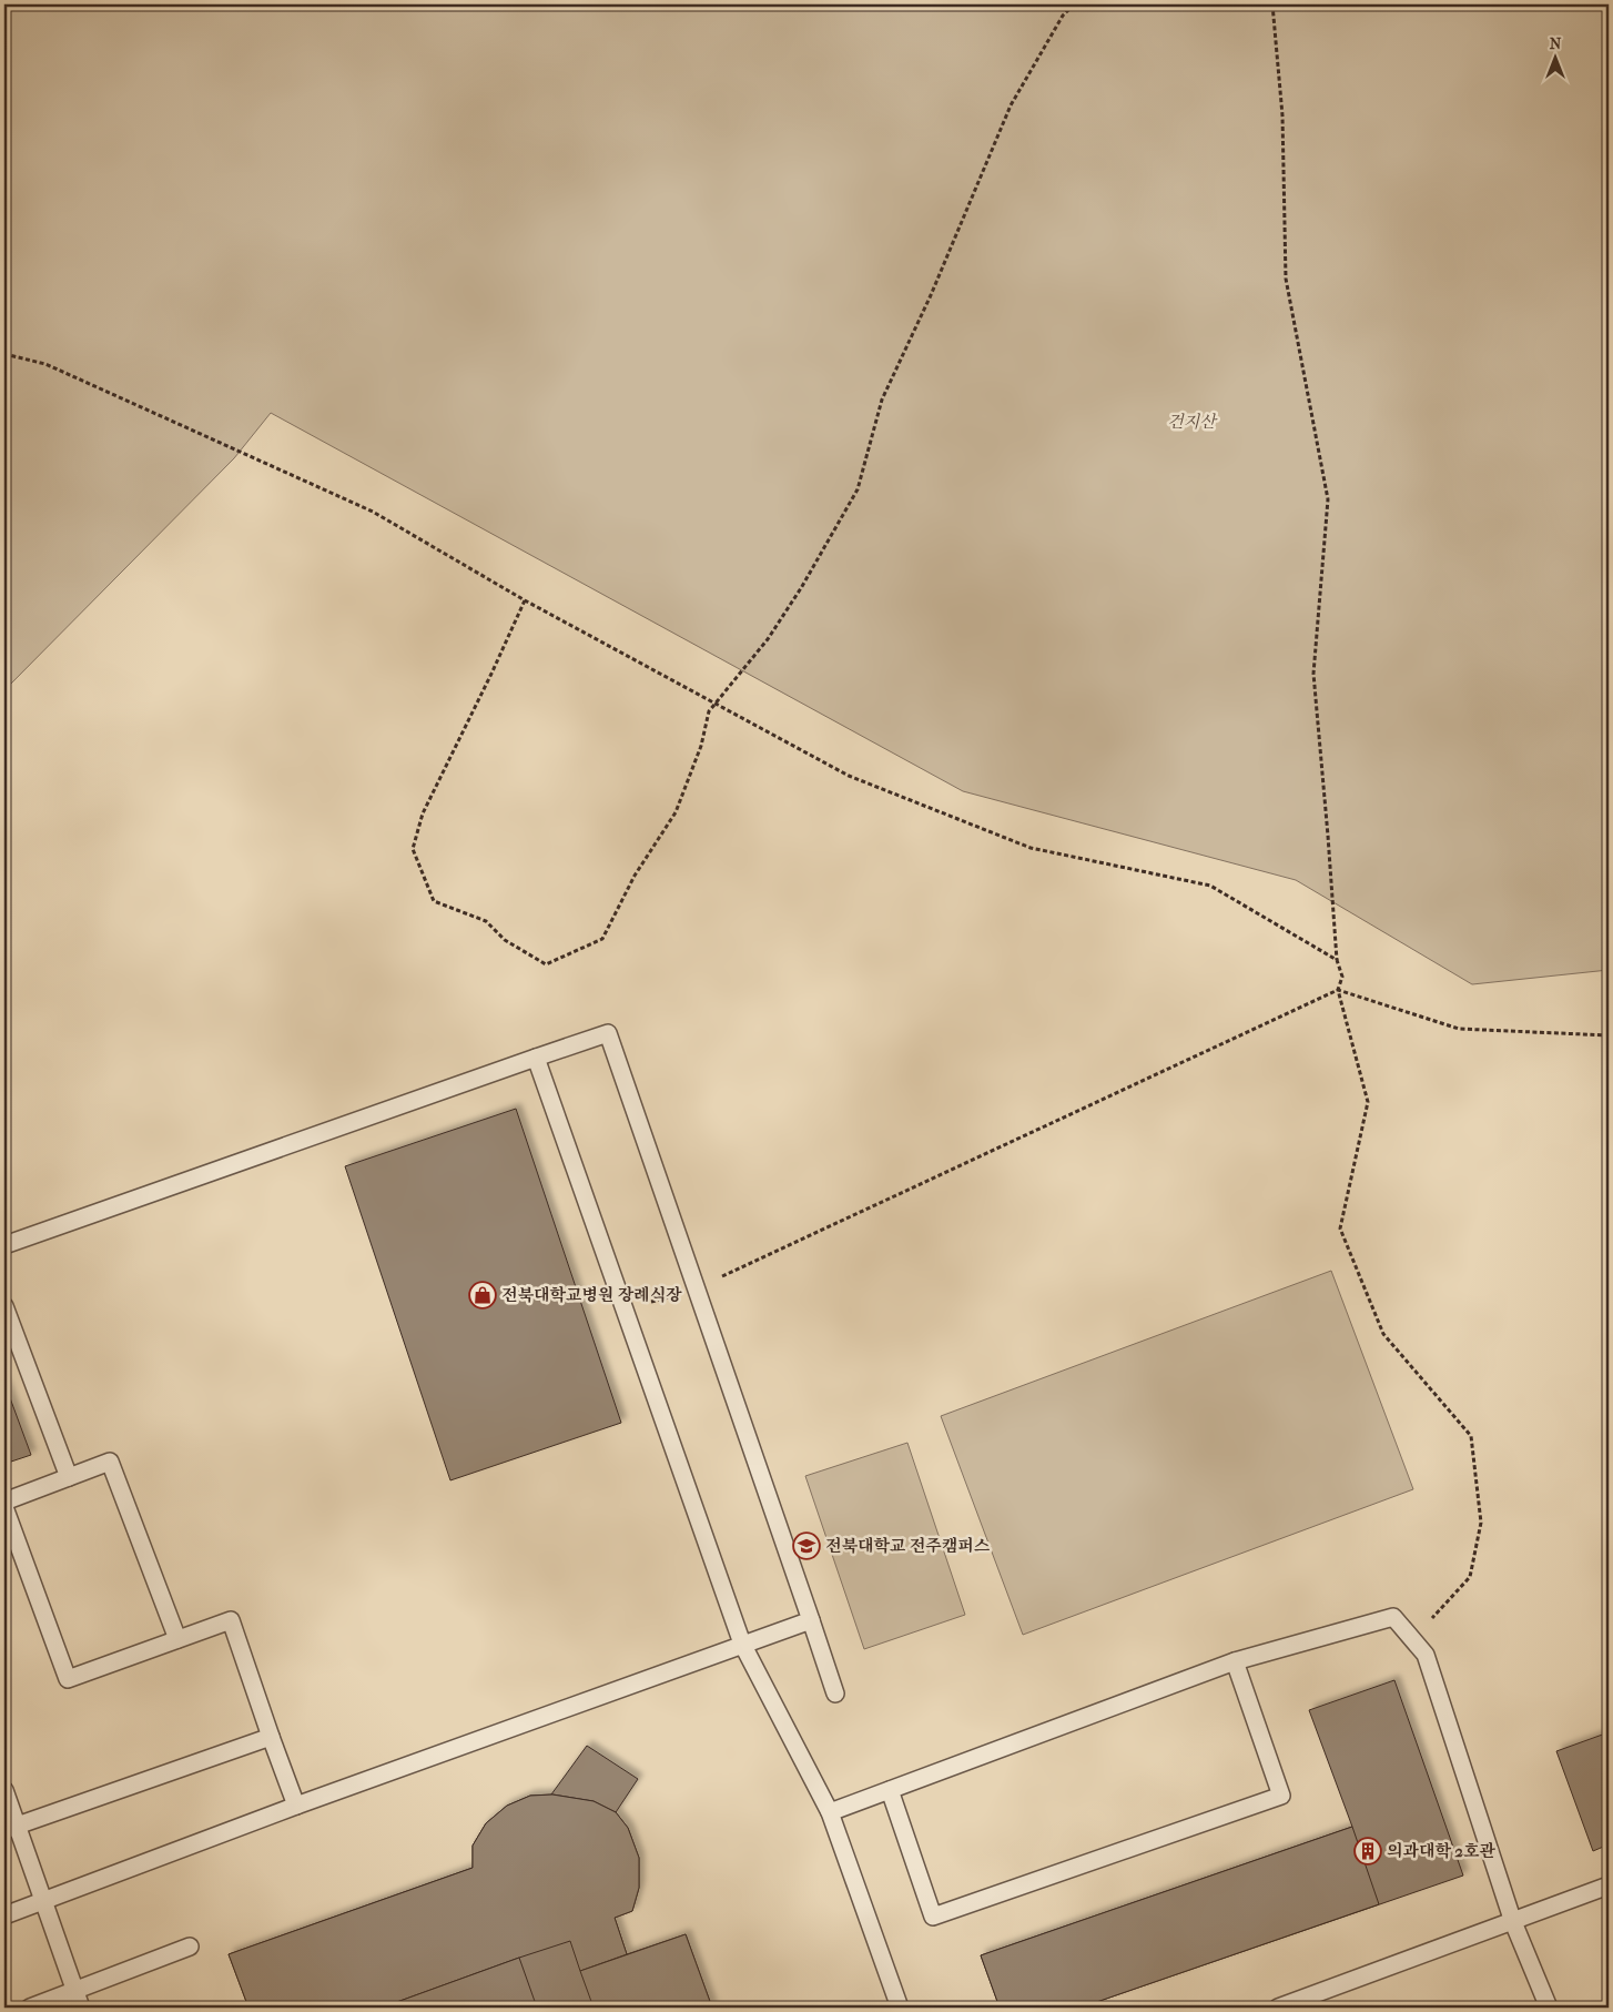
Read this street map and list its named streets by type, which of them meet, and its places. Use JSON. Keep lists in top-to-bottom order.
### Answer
{
  "parks": ["건지산"],
  "places": {
    "shop": ["전북대학교병원 장례식장"],
    "school or university": ["전북대학교 전주캠퍼스"],
    "building": ["의과대학 2호관"]
  },
  "north": "top"
}
